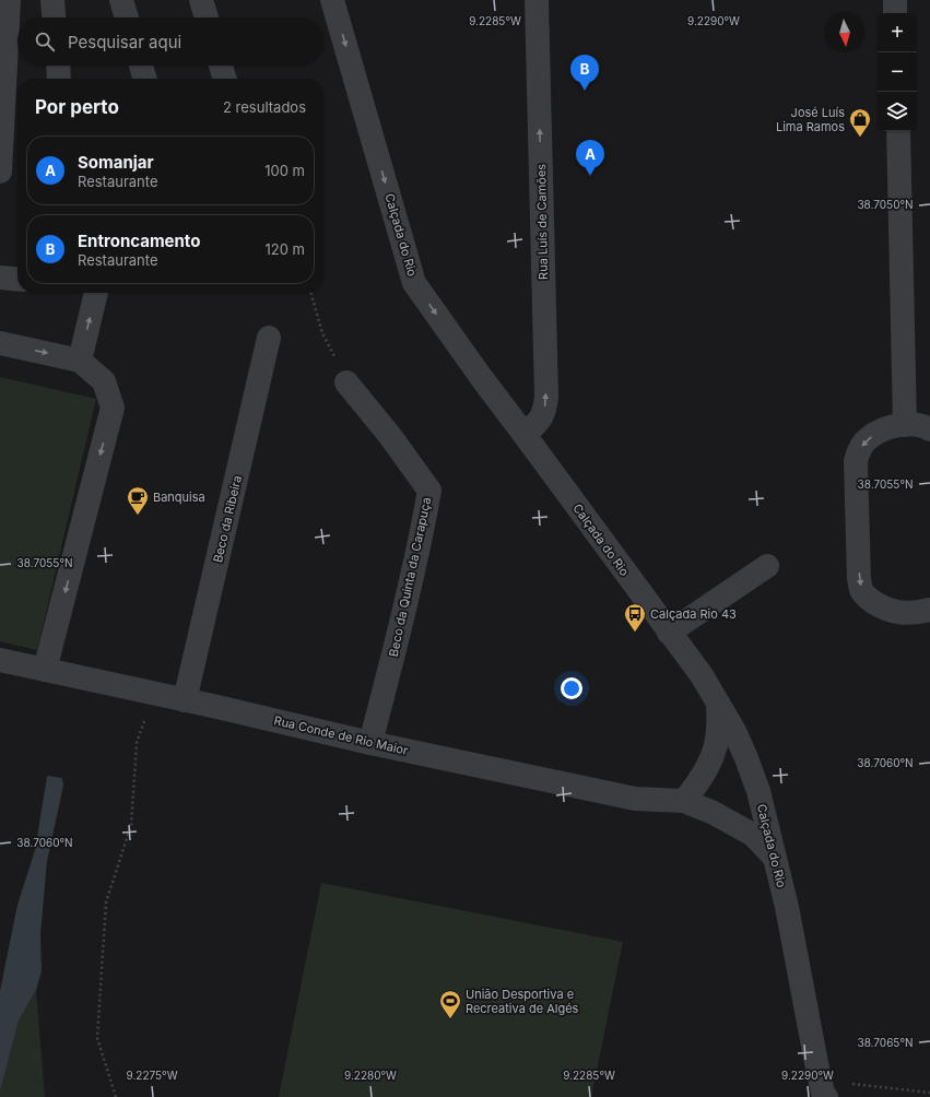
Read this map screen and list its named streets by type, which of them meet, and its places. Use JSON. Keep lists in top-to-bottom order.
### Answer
{
  "streets": {
    "street": [
      "Rua Luís de Camões",
      "Calçada do Rio",
      "Beco da Ribeira",
      "Beco da Quinta da Carapuça",
      "Rua Conde de Rio Maior"
    ]
  },
  "crossings": [
    ["Rua Luís de Camões", "Calçada do Rio"],
    ["Calçada do Rio", "Rua Conde de Rio Maior"],
    ["Beco da Ribeira", "Rua Conde de Rio Maior"],
    ["Beco da Quinta da Carapuça", "Rua Conde de Rio Maior"]
  ],
  "one_way": ["Rua Luís de Camões", "Calçada do Rio"],
  "places": {
    "shop": ["José Luís Lima Ramos"],
    "cafe": ["Banquisa"],
    "bus stop": ["Calçada Rio 43"],
    "sports": ["União Desportiva e Recreativa de Algés"]
  },
  "north": "bottom",
  "page": {
    "map_buttons": ["+", "−"],
    "search": "Pesquisar aqui",
    "pins": ["B", "A"],
    "heading": ["Por perto", "2 resultados"],
    "list": [
      {
        "mark": "A",
        "name": "Somanjar",
        "note": "Restaurante",
        "value": "100 m"
      },
      {
        "mark": "B",
        "name": "Entroncamento",
        "note": "Restaurante",
        "value": "120 m"
      }
    ]
  },
  "coordinates": [
    "9.2285°W",
    "9.2290°W",
    "38.7050°N",
    "38.7055°N",
    "38.7060°N",
    "38.7065°N",
    "9.2275°W",
    "9.2280°W"
  ]
}
